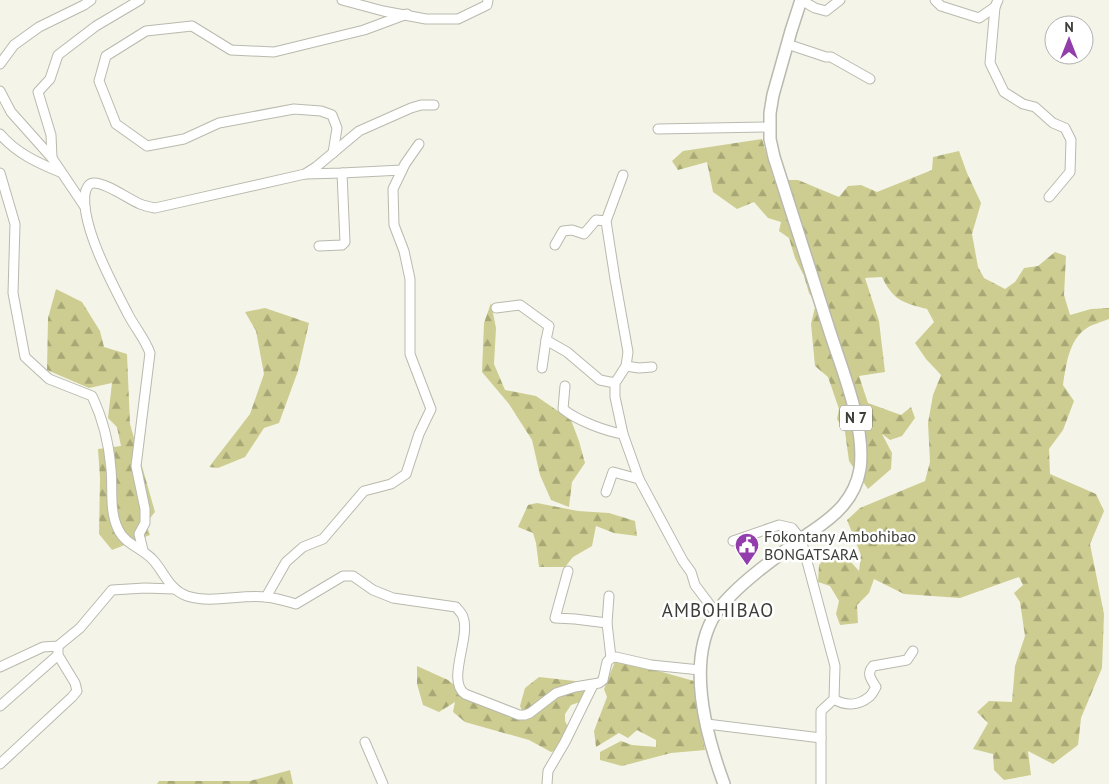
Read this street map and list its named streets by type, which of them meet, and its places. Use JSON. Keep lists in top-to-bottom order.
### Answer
{
  "streets": {
    "main road": ["N 7"]
  },
  "districts": ["AMBOHIBAO"],
  "places": {
    "public building": ["Fokontany Ambohibao BONGATSARA"]
  },
  "north": "top"
}
